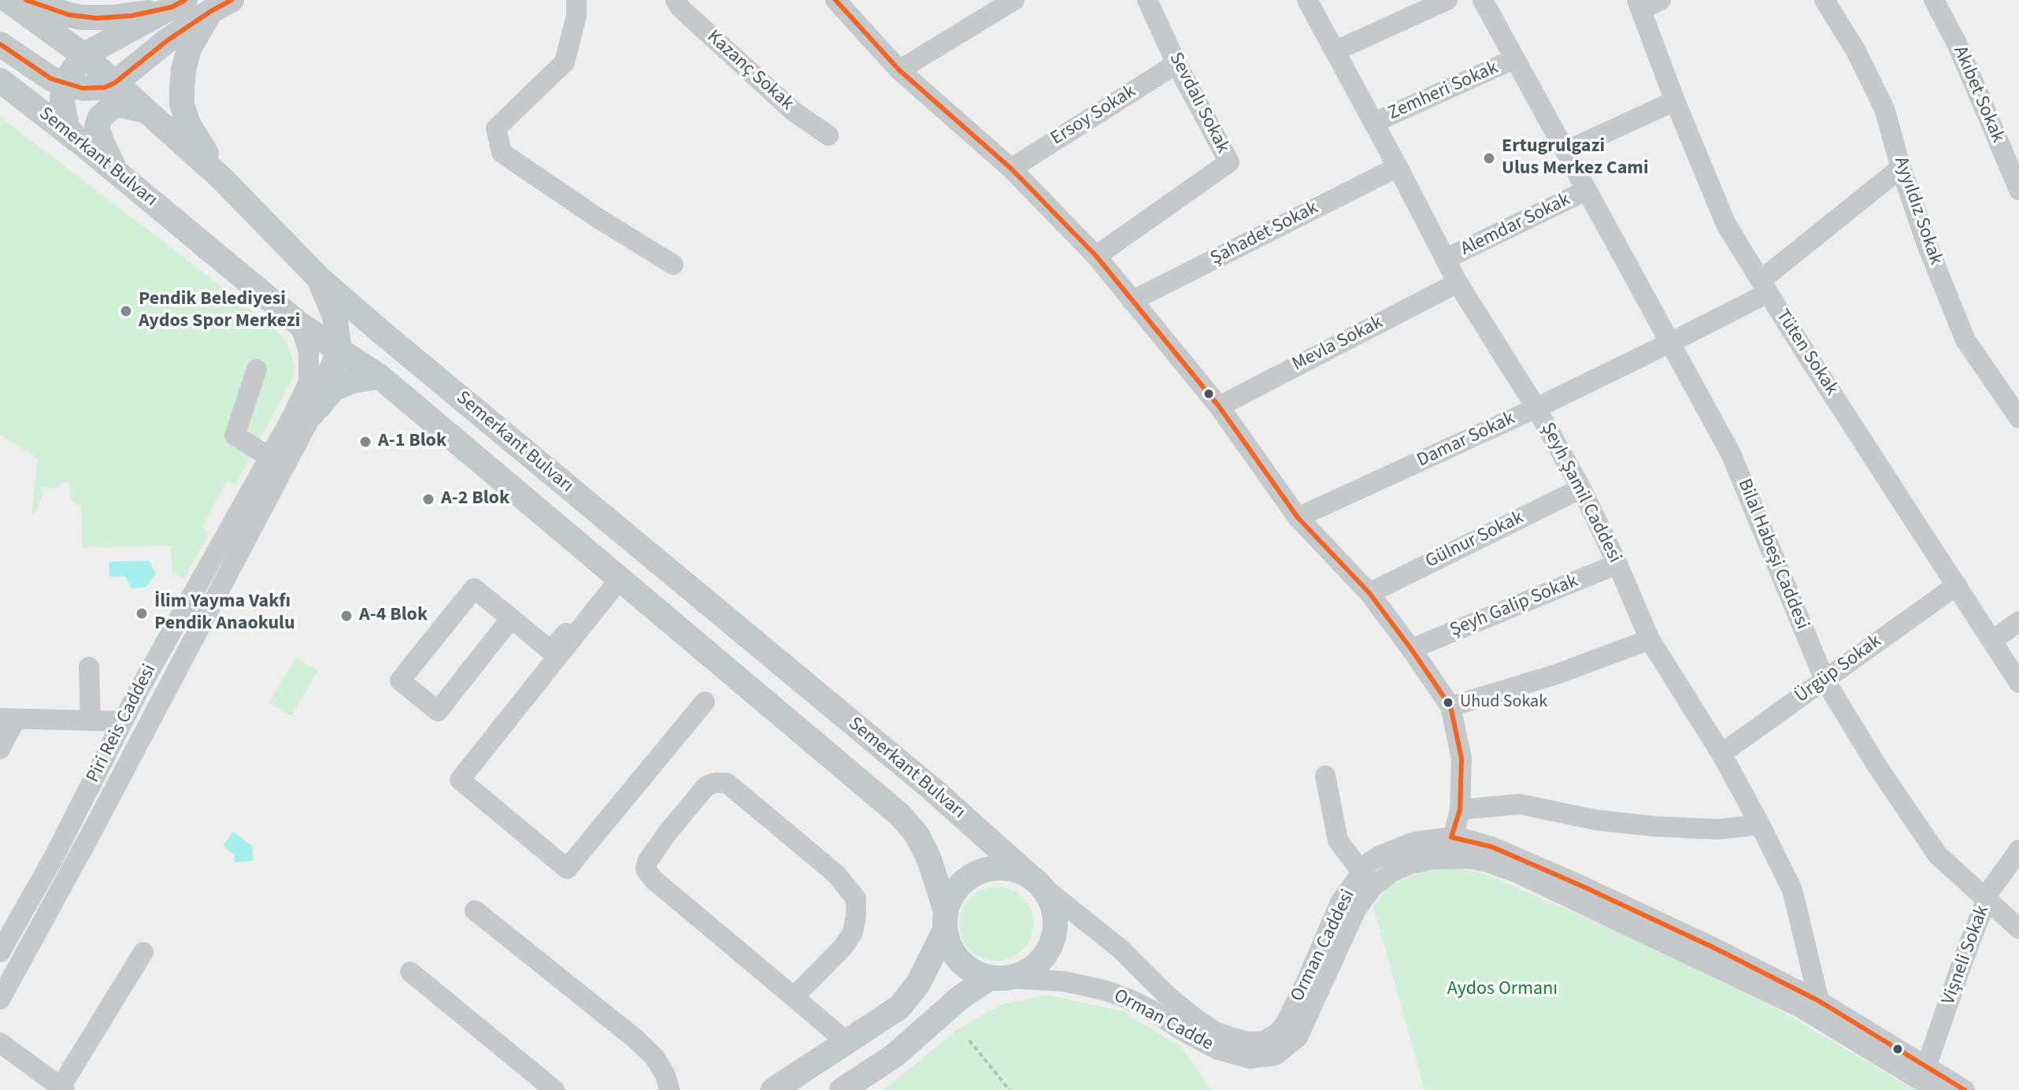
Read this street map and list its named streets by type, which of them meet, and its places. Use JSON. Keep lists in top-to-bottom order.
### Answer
{
  "streets": {
    "main road": ["Semerkant Bulvarı"],
    "street": [
      "Kazanç Sokak",
      "Zemheri Sokak",
      "Akıbet Sokak",
      "Sevdalı Sokak",
      "Ersoy Sokak",
      "Ayyıldız Sokak",
      "Alemdar Sokak",
      "Şahadet Sokak",
      "Mevla Sokak",
      "Tüten Sokak",
      "Damar Sokak",
      "Şeyh Şamil Caddesi",
      "Gülnur Sokak",
      "Bilal Habeşi Caddesi",
      "Şeyh Galip Sokak",
      "Ürgüp Sokak",
      "Piri Reis Caddesi",
      "Orman Caddesi",
      "Vişneli Sokak",
      "Orman Cadde"
    ]
  },
  "crossings": [
    ["Zemheri Sokak", "Şeyh Şamil Caddesi"],
    ["Zemheri Sokak", "Bilal Habeşi Caddesi"],
    ["Sevdalı Sokak", "Ersoy Sokak"],
    ["Semerkant Bulvarı", "Piri Reis Caddesi"],
    ["Semerkant Bulvarı", "Orman Cadde"],
    ["Ayyıldız Sokak", "Damar Sokak"],
    ["Alemdar Sokak", "Şeyh Şamil Caddesi"],
    ["Alemdar Sokak", "Bilal Habeşi Caddesi"],
    ["Şahadet Sokak", "Şeyh Şamil Caddesi"],
    ["Mevla Sokak", "Şeyh Şamil Caddesi"],
    ["Tüten Sokak", "Damar Sokak"],
    ["Tüten Sokak", "Ürgüp Sokak"],
    ["Damar Sokak", "Şeyh Şamil Caddesi"],
    ["Damar Sokak", "Bilal Habeşi Caddesi"],
    ["Şeyh Şamil Caddesi", "Gülnur Sokak"],
    ["Şeyh Şamil Caddesi", "Şeyh Galip Sokak"],
    ["Şeyh Şamil Caddesi", "Ürgüp Sokak"],
    ["Şeyh Şamil Caddesi", "Orman Caddesi"],
    ["Bilal Habeşi Caddesi", "Ürgüp Sokak"],
    ["Bilal Habeşi Caddesi", "Vişneli Sokak"],
    ["Orman Caddesi", "Vişneli Sokak"],
    ["Orman Caddesi", "Orman Cadde"]
  ],
  "parks": ["Aydos Ormanı"],
  "places": [
    "Ertugrulgazi Ulus Merkez Cami",
    "Pendik Belediyesi Aydos Spor Merkezi",
    "A-1 Blok",
    "A-2 Blok",
    "İlim Yayma Vakfı Pendik Anaokulu",
    "A-4 Blok",
    "Uhud Sokak"
  ]
}
